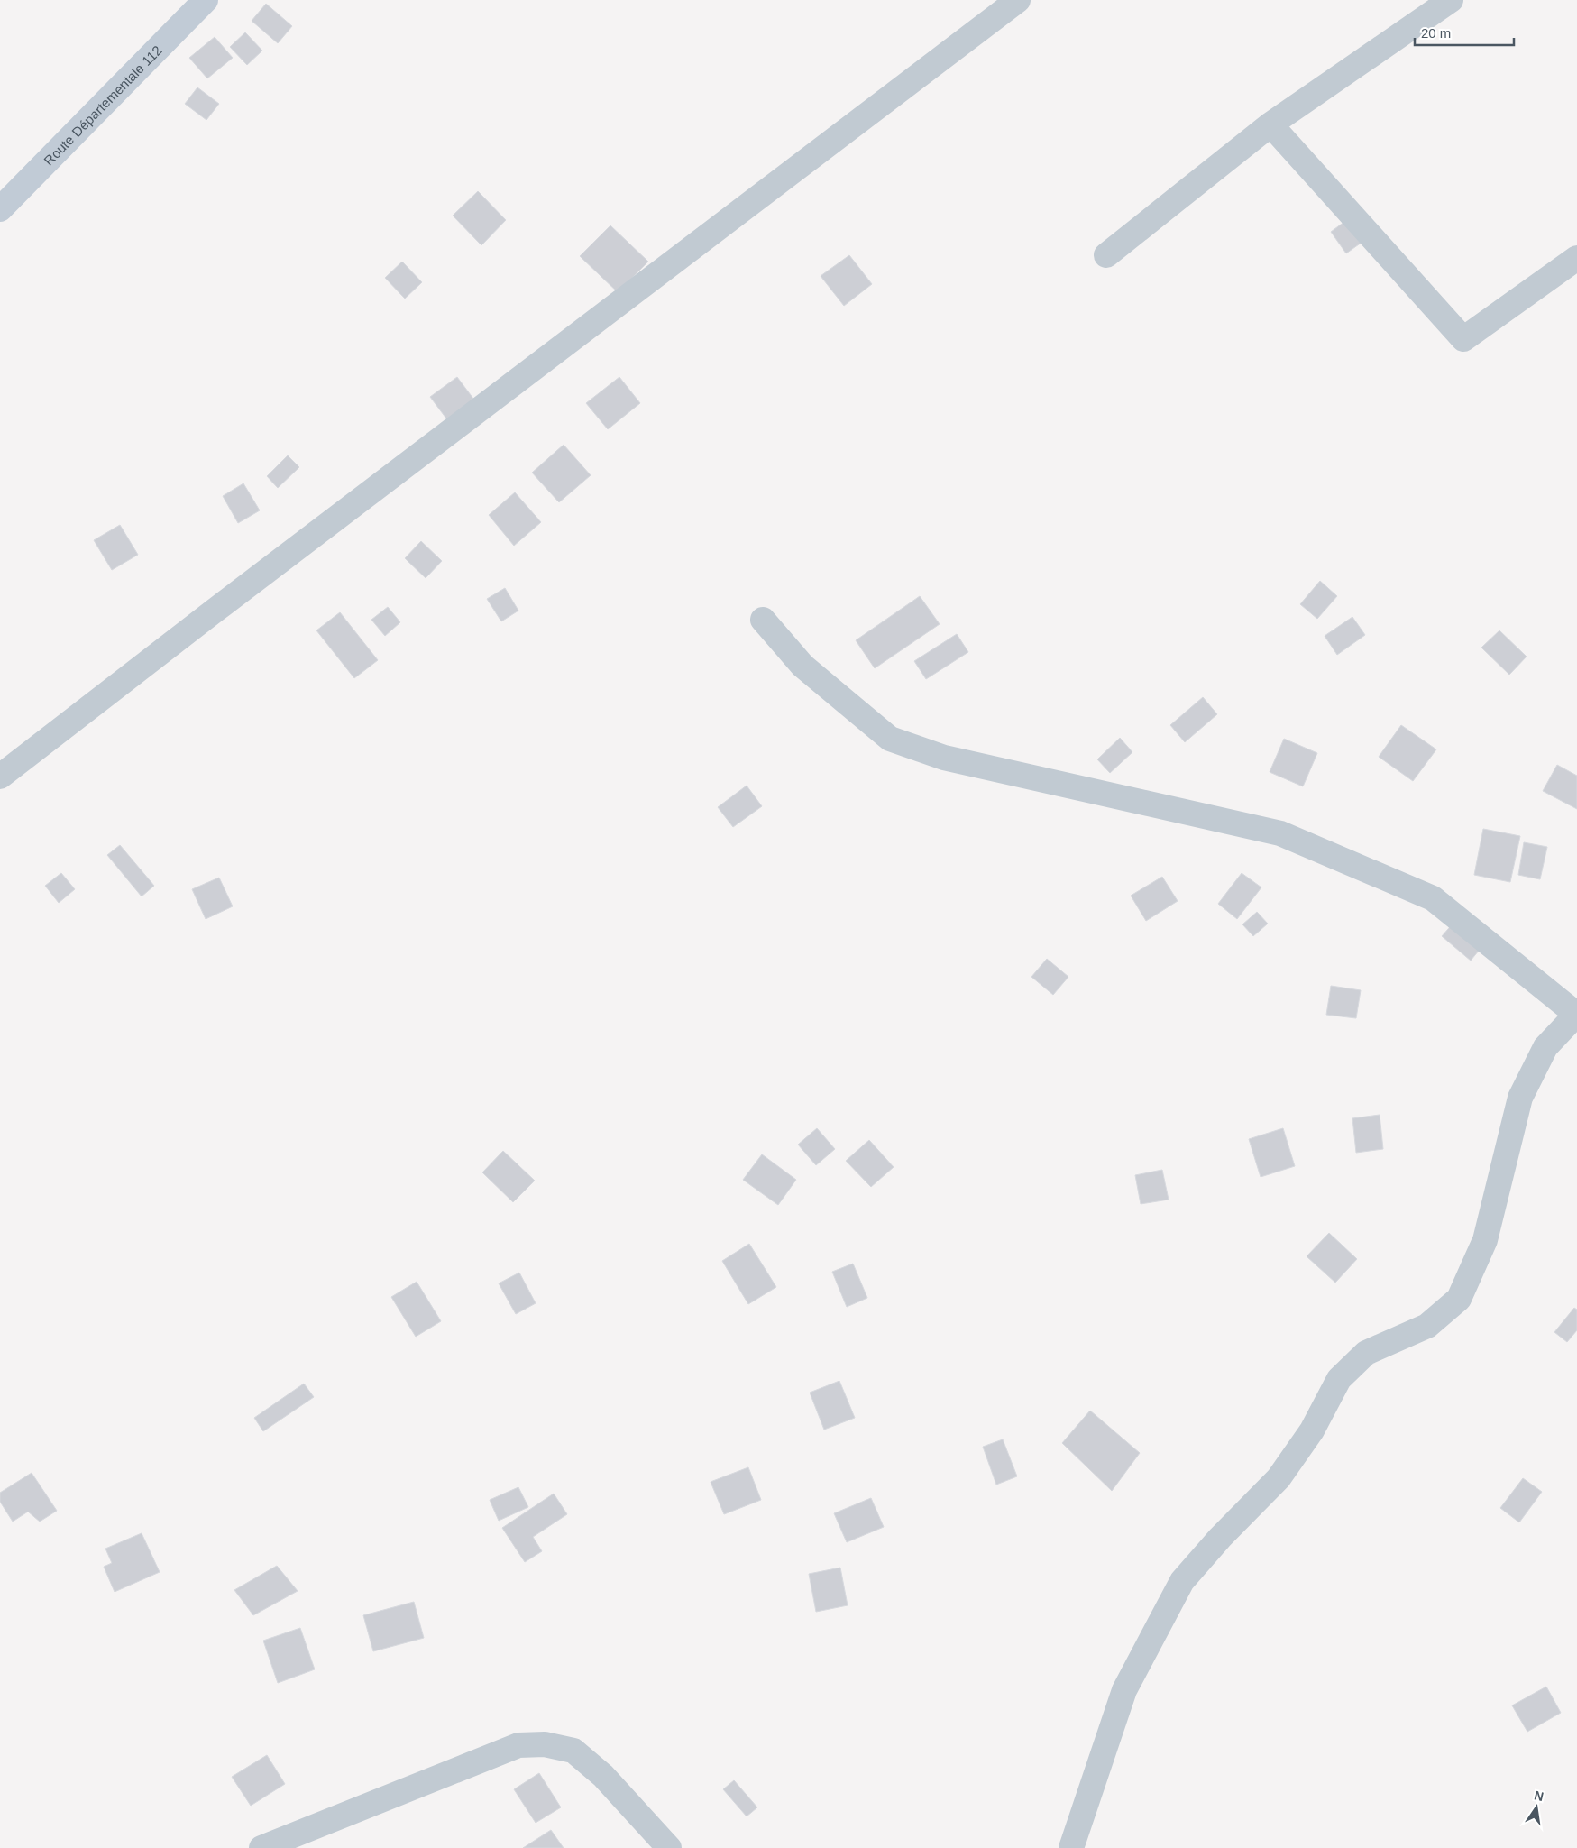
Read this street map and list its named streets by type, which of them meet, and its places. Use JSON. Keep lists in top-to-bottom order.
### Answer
{
  "streets": {
    "main road": ["Route Départementale 112"]
  },
  "scale_bar": "20 m",
  "north": "top"
}
